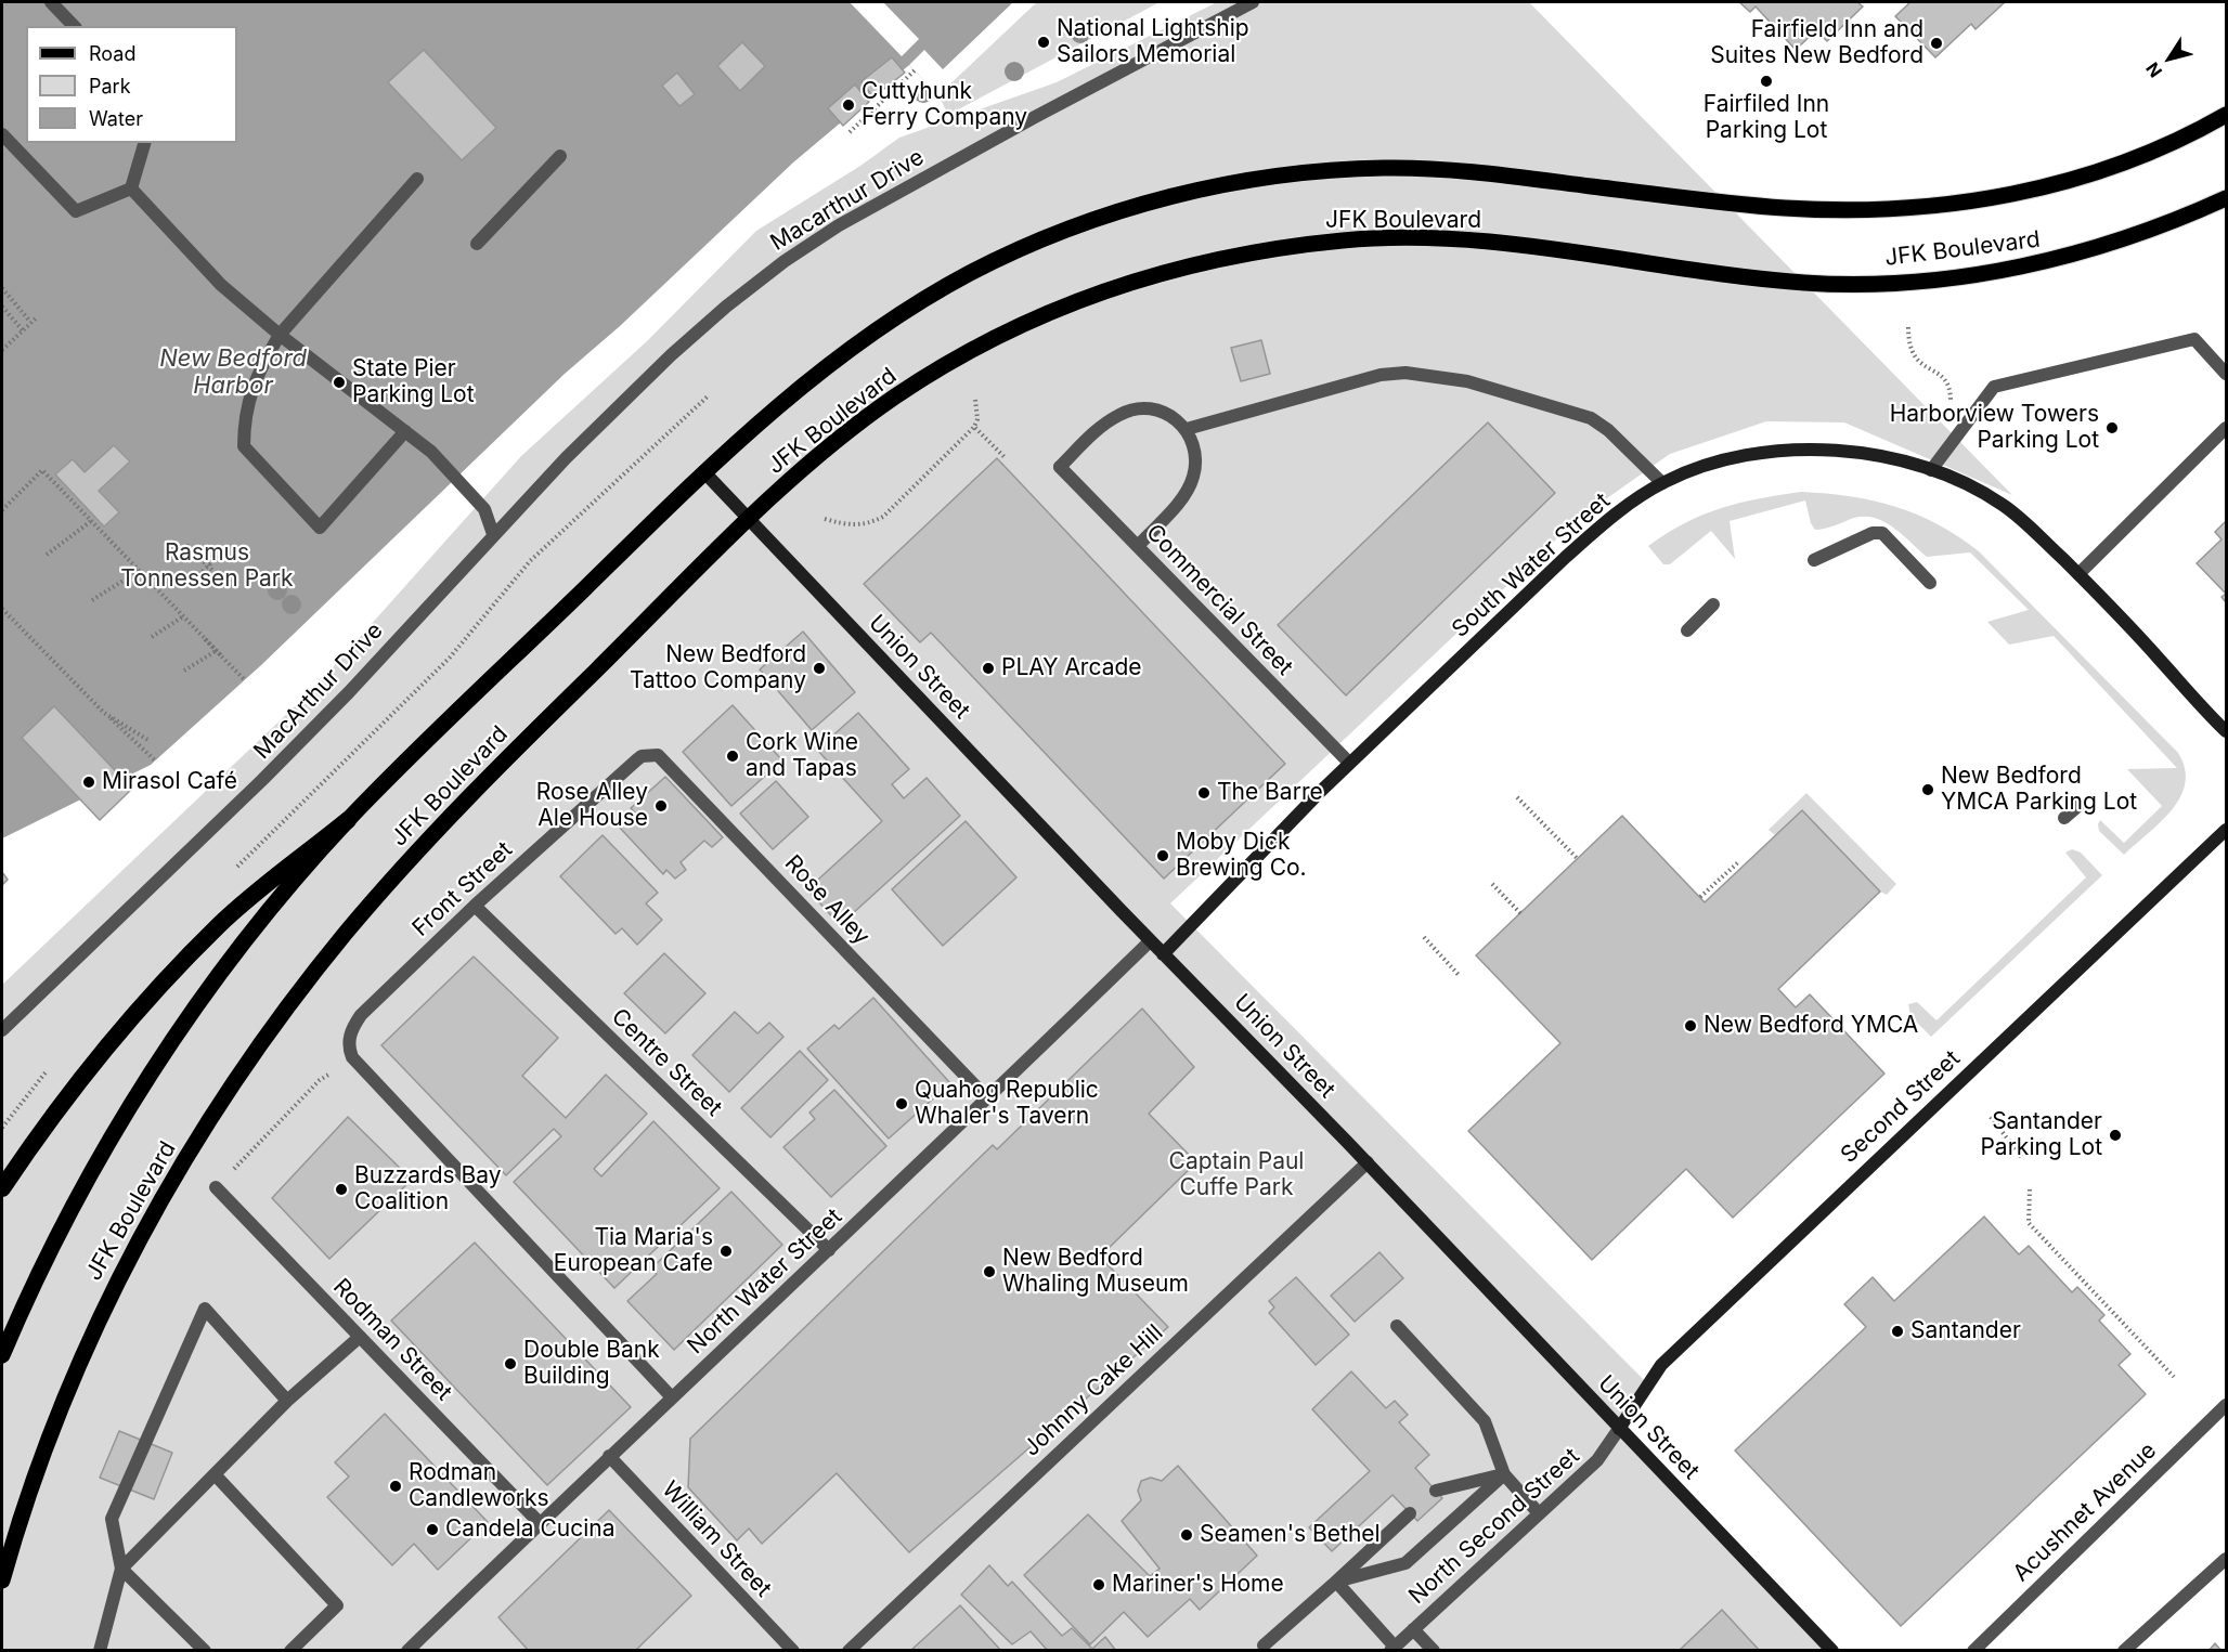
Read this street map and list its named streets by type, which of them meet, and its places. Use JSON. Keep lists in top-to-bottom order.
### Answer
{
  "streets": {
    "main road": [
      "JFK Boulevard",
      "South Water Street",
      "Union Street",
      "Second Street"
    ],
    "street": [
      "Macarthur Drive",
      "Commercial Street",
      "MacArthur Drive",
      "Front Street",
      "Rose Alley",
      "Centre Street",
      "North Water Street",
      "Rodman Street",
      "Johnny Cake Hill",
      "Acushnet Avenue",
      "North Second Street",
      "William Street"
    ]
  },
  "crossings": [
    ["Macarthur Drive", "MacArthur Drive"],
    ["JFK Boulevard", "Union Street"],
    ["South Water Street", "Commercial Street"],
    ["South Water Street", "Union Street"],
    ["Union Street", "Second Street"],
    ["Union Street", "North Water Street"],
    ["Union Street", "Johnny Cake Hill"],
    ["Union Street", "North Second Street"],
    ["Front Street", "Rose Alley"],
    ["Front Street", "Centre Street"],
    ["Front Street", "North Water Street"],
    ["Rose Alley", "North Water Street"],
    ["Centre Street", "North Water Street"],
    ["Second Street", "North Second Street"],
    ["North Water Street", "Rodman Street"],
    ["North Water Street", "William Street"]
  ],
  "water": ["New Bedford Harbor"],
  "parks": ["Rasmus Tonnessen Park", "Captain Paul Cuffe Park"],
  "places": [
    "National Lightship Sailors Memorial",
    "Fairfield Inn and Suites New Bedford",
    "Fairfiled Inn Parking Lot",
    "Cuttyhunk Ferry Company",
    "State Pier Parking Lot",
    "Harborview Towers Parking Lot",
    "New Bedford Tattoo Company",
    "PLAY Arcade",
    "Cork Wine and Tapas",
    "Mirasol Café",
    "New Bedford YMCA Parking Lot",
    "The Barre",
    "Rose Alley Ale House",
    "Moby Dick Brewing Co.",
    "New Bedford YMCA",
    "Quahog Republic Whaler's Tavern",
    "Santander Parking Lot",
    "Buzzards Bay Coalition",
    "Tia Maria's European Cafe",
    "New Bedford Whaling Museum",
    "Santander",
    "Double Bank Building",
    "Rodman Candleworks",
    "Candela Cucina",
    "Seamen's Bethel",
    "Mariner's Home"
  ],
  "legend": ["Road", "Park", "Water"],
  "north": "bottom left"
}
